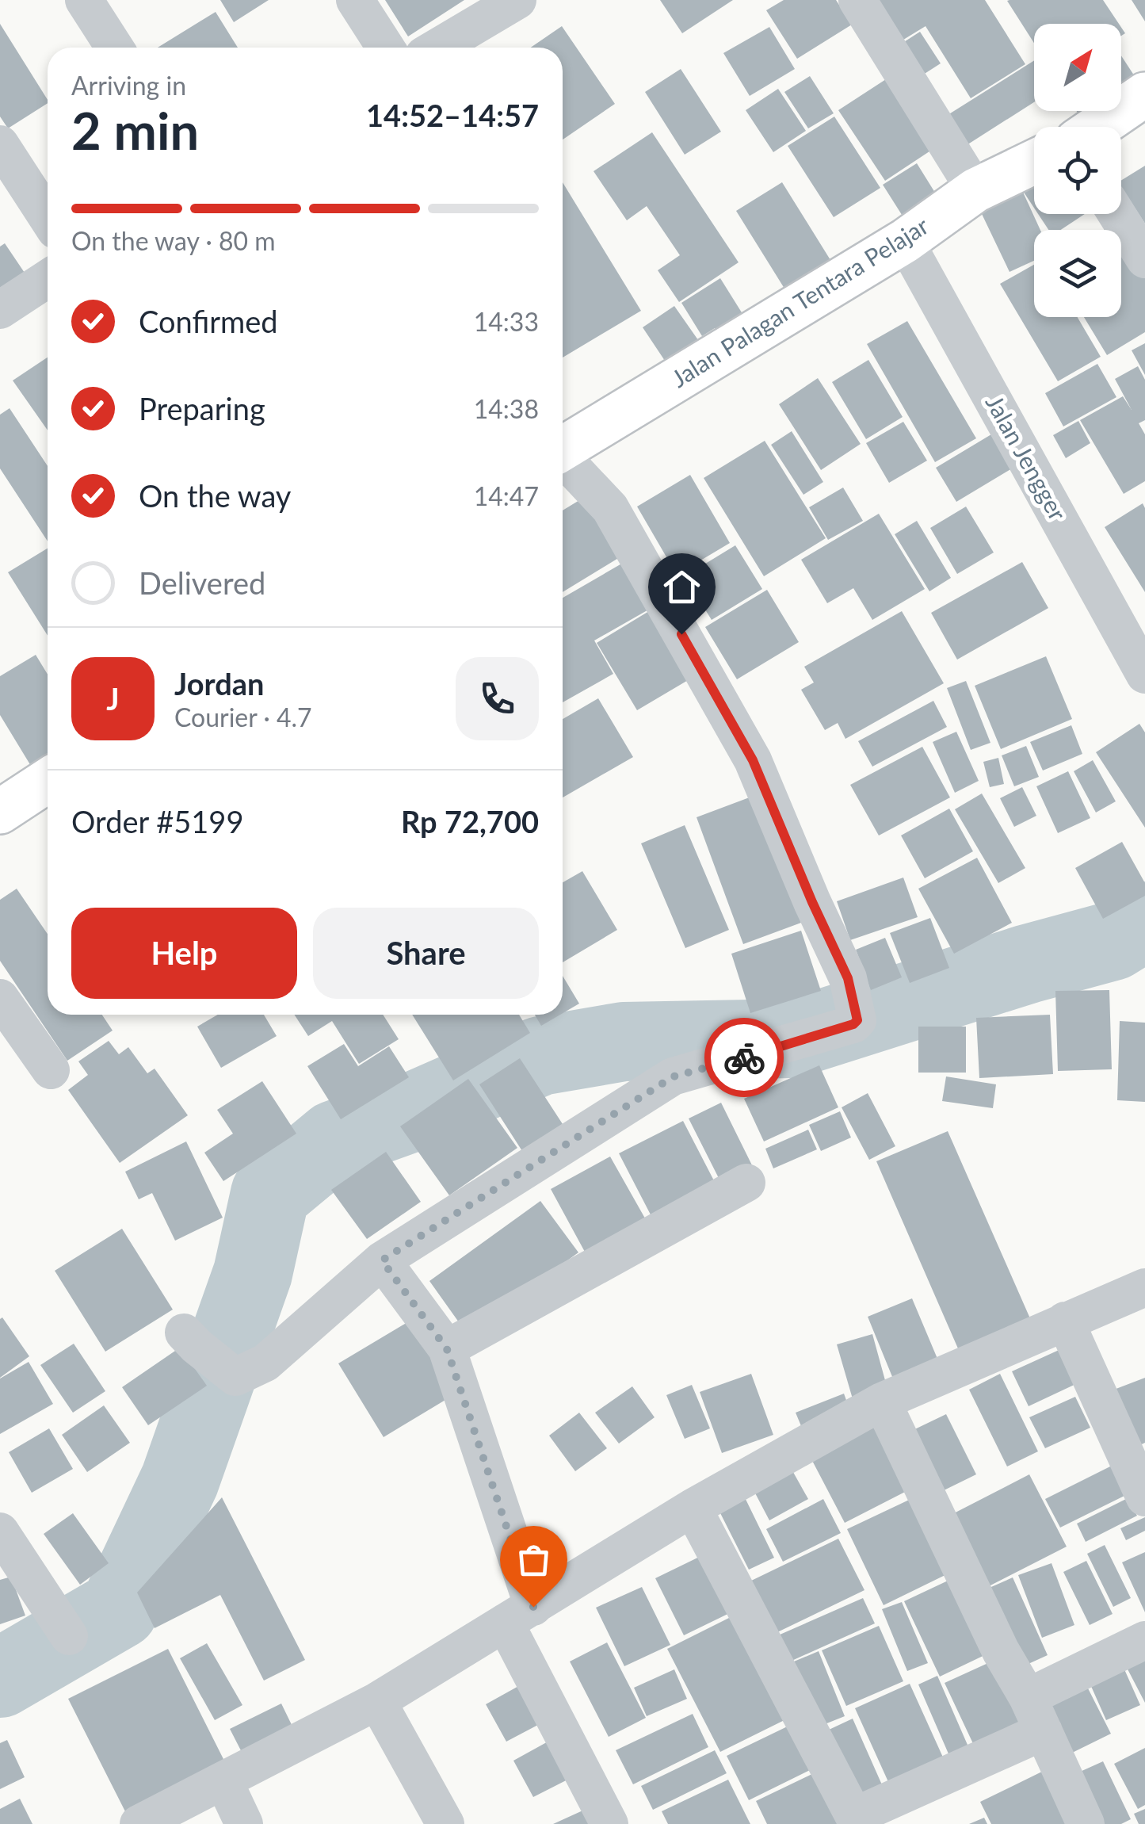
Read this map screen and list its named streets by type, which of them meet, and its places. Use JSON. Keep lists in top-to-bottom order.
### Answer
{
  "streets": {
    "main road": ["Jalan Palagan Tentara Pelajar"],
    "street": ["Jalan Jengger"]
  },
  "crossings": [
    ["Jalan Palagan Tentara Pelajar", "Jalan Jengger"]
  ],
  "north": "top right",
  "page": {
    "heading": ["2 min", "Arriving in", "14:52–14:57"],
    "panel": [
      "Jordan",
      "Courier · 4.7",
      "Order #5199",
      "Rp 72,700"
    ],
    "bar": "On the way · 80 m",
    "list": [
      ["Confirmed", "14:33"],
      ["Preparing", "14:38"],
      ["On the way", "14:47"],
      "Delivered"
    ],
    "round": "J",
    "buttons": ["Help", "Share"]
  }
}
